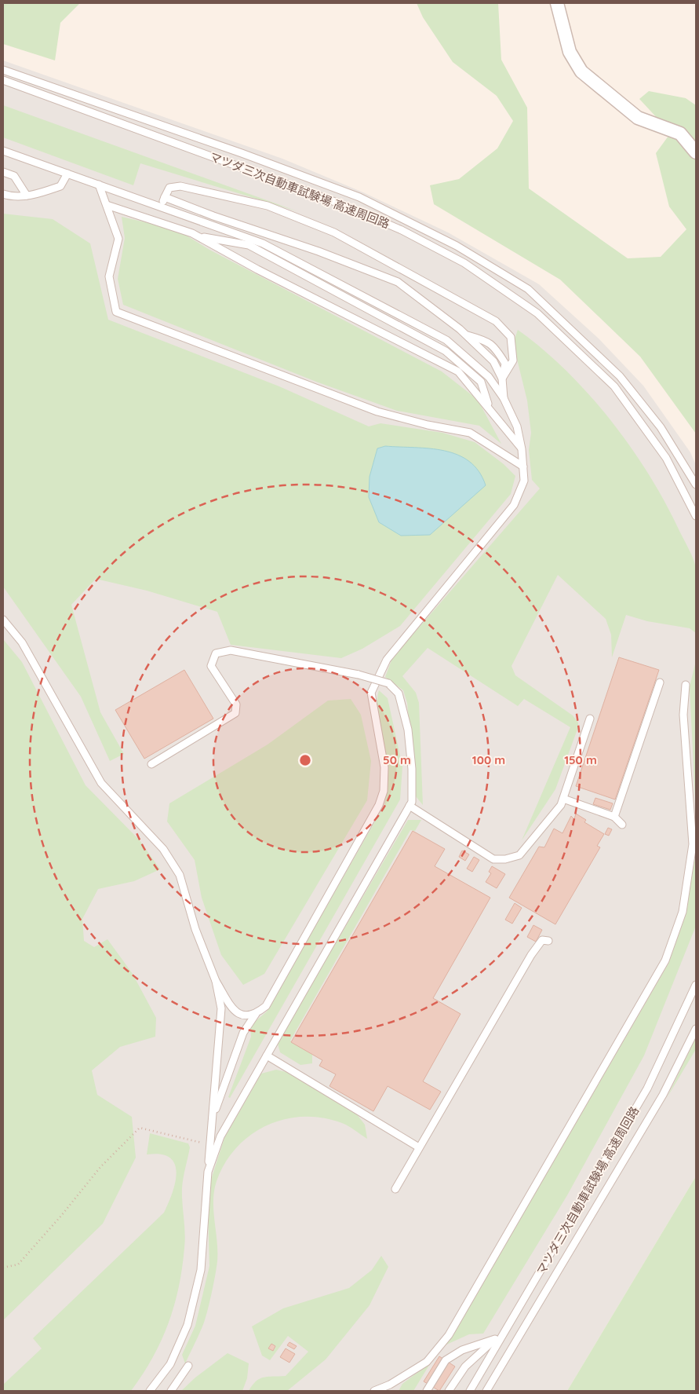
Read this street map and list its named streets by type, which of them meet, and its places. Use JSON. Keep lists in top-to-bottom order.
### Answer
{
  "streets": {
    "lane": ["マツダ三次自動車試験場 高速周回路"]
  },
  "rings": ["50 m", "100 m", "150 m"]
}
